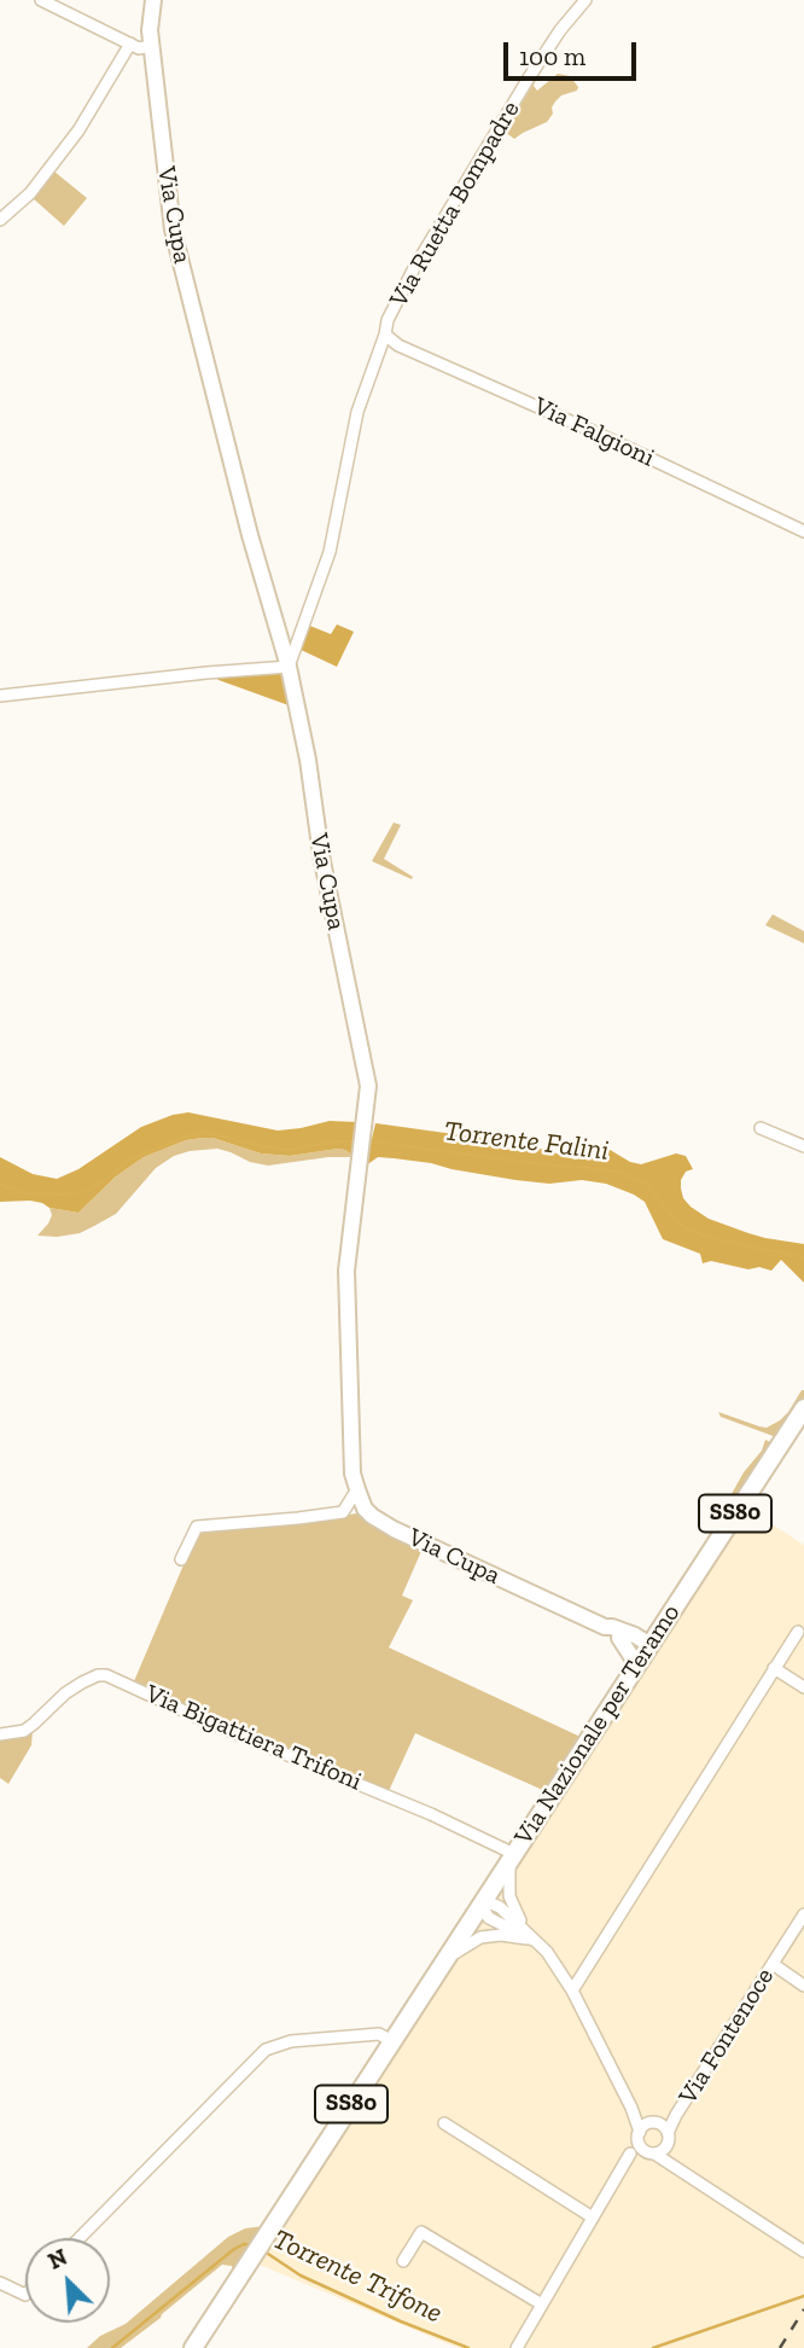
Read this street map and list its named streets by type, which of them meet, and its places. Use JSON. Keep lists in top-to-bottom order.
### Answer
{
  "streets": {
    "main road": ["SS80", "Via Nazionale per Teramo"],
    "street": [
      "Via Ruetta Bompadre",
      "Via Cupa",
      "Via Falgioni",
      "Via Bigattiera Trifoni",
      "Via Fontenoce"
    ]
  },
  "crossings": [
    ["Via Ruetta Bompadre", "Via Cupa"],
    ["Via Ruetta Bompadre", "Via Falgioni"],
    ["Via Cupa", "Via Nazionale per Teramo"],
    ["Via Nazionale per Teramo", "Via Bigattiera Trifoni"]
  ],
  "water": ["Torrente Falini", "Torrente Trifone"],
  "scale_bar": "100 m",
  "north": "top left"
}
